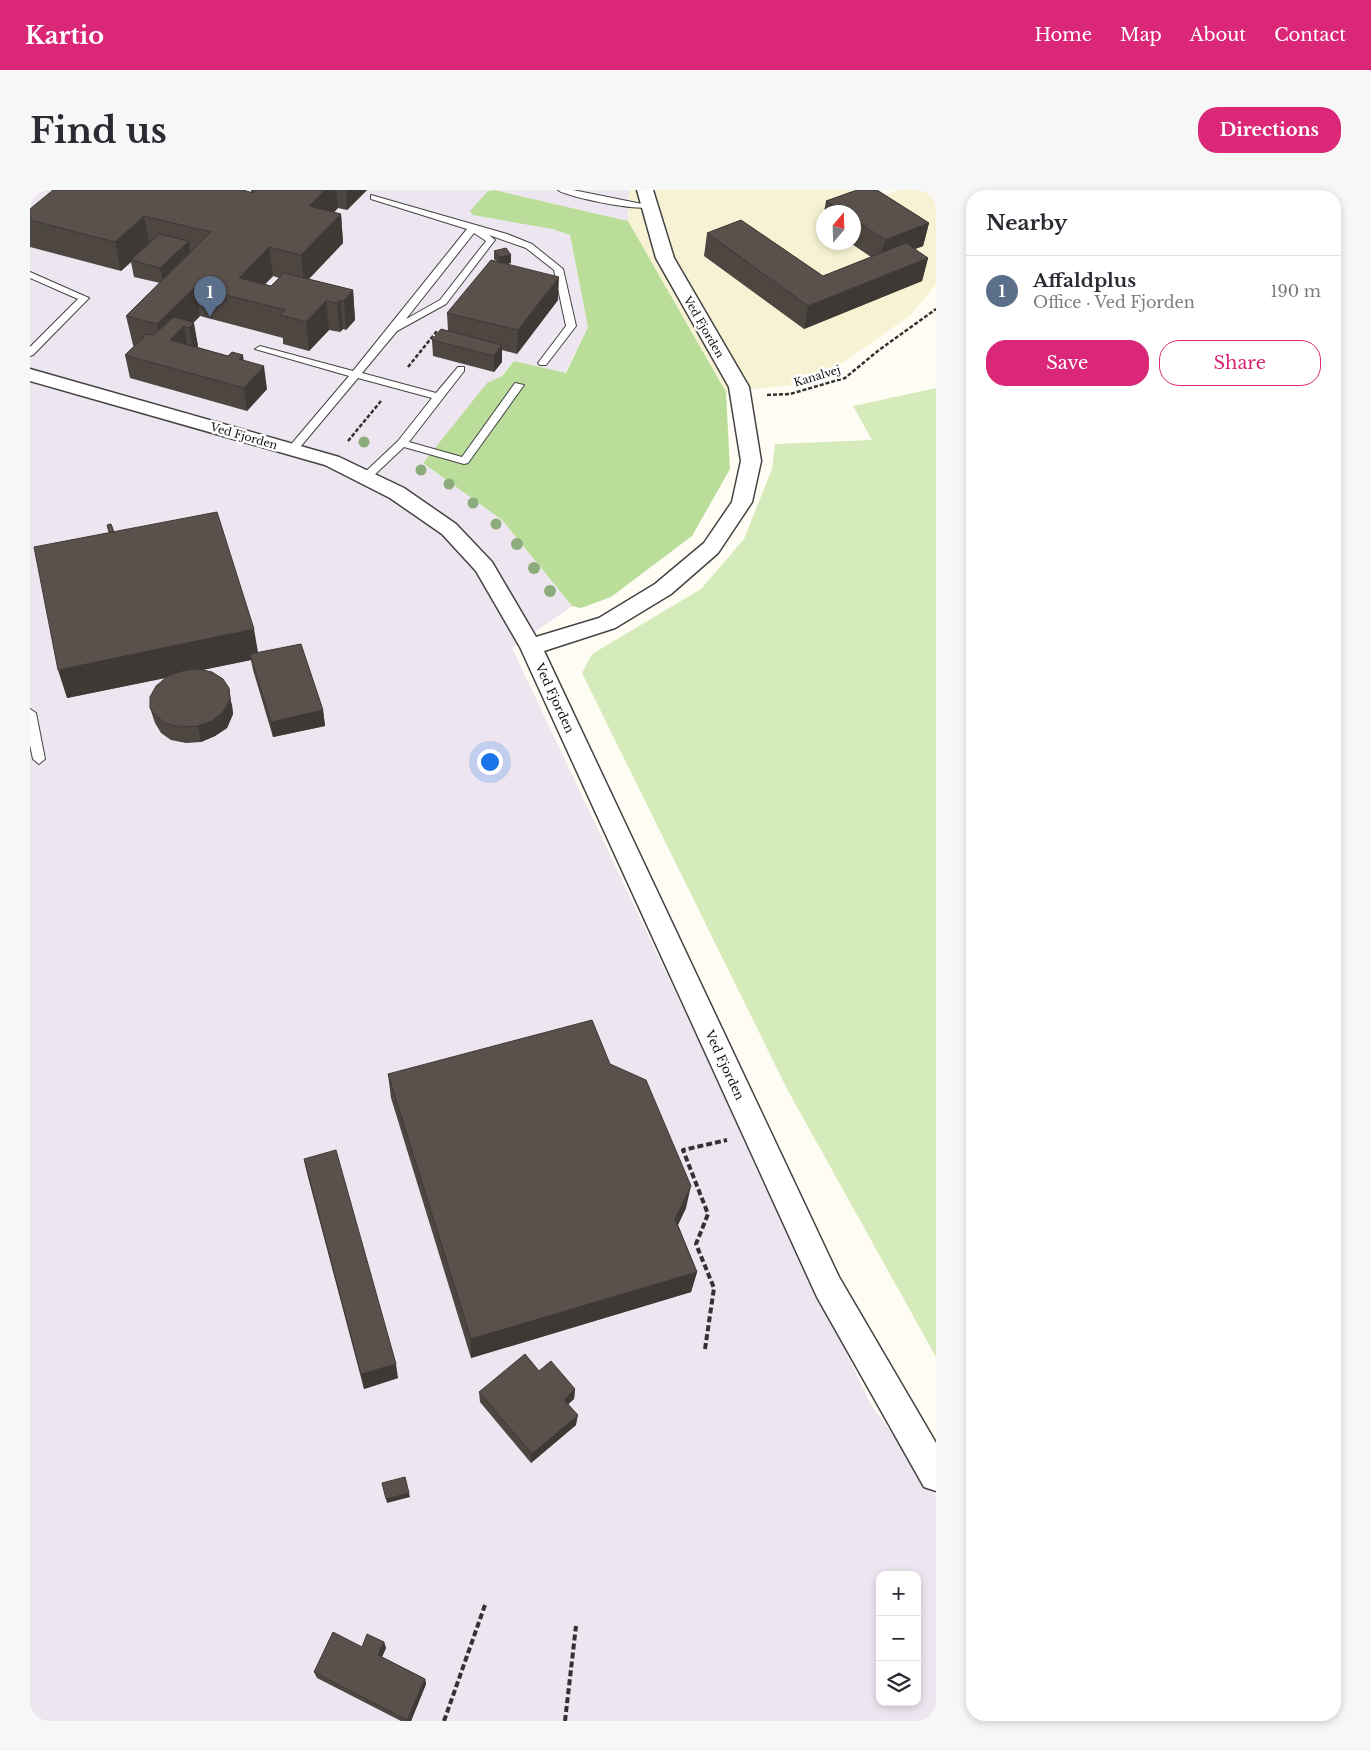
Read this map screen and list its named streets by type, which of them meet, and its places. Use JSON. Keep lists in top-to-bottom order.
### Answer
{
  "streets": {
    "street": ["Ved Fjorden"],
    "path": ["Kanalvej"]
  },
  "crossings": [
    ["Ved Fjorden", "Kanalvej"]
  ],
  "north": "top",
  "page": {
    "header": "Kartio",
    "nav": [
      "Home",
      "Map",
      "About",
      "Contact"
    ],
    "buttons": [
      "Directions",
      ["Save", "Share"]
    ],
    "title": "Find us",
    "heading": "Nearby",
    "list": [
      {
        "mark": "1",
        "name": "Affaldplus",
        "note": "Office · Ved Fjorden",
        "value": "190 m"
      }
    ],
    "pins": "1",
    "map_buttons": ["+", "−"]
  }
}
